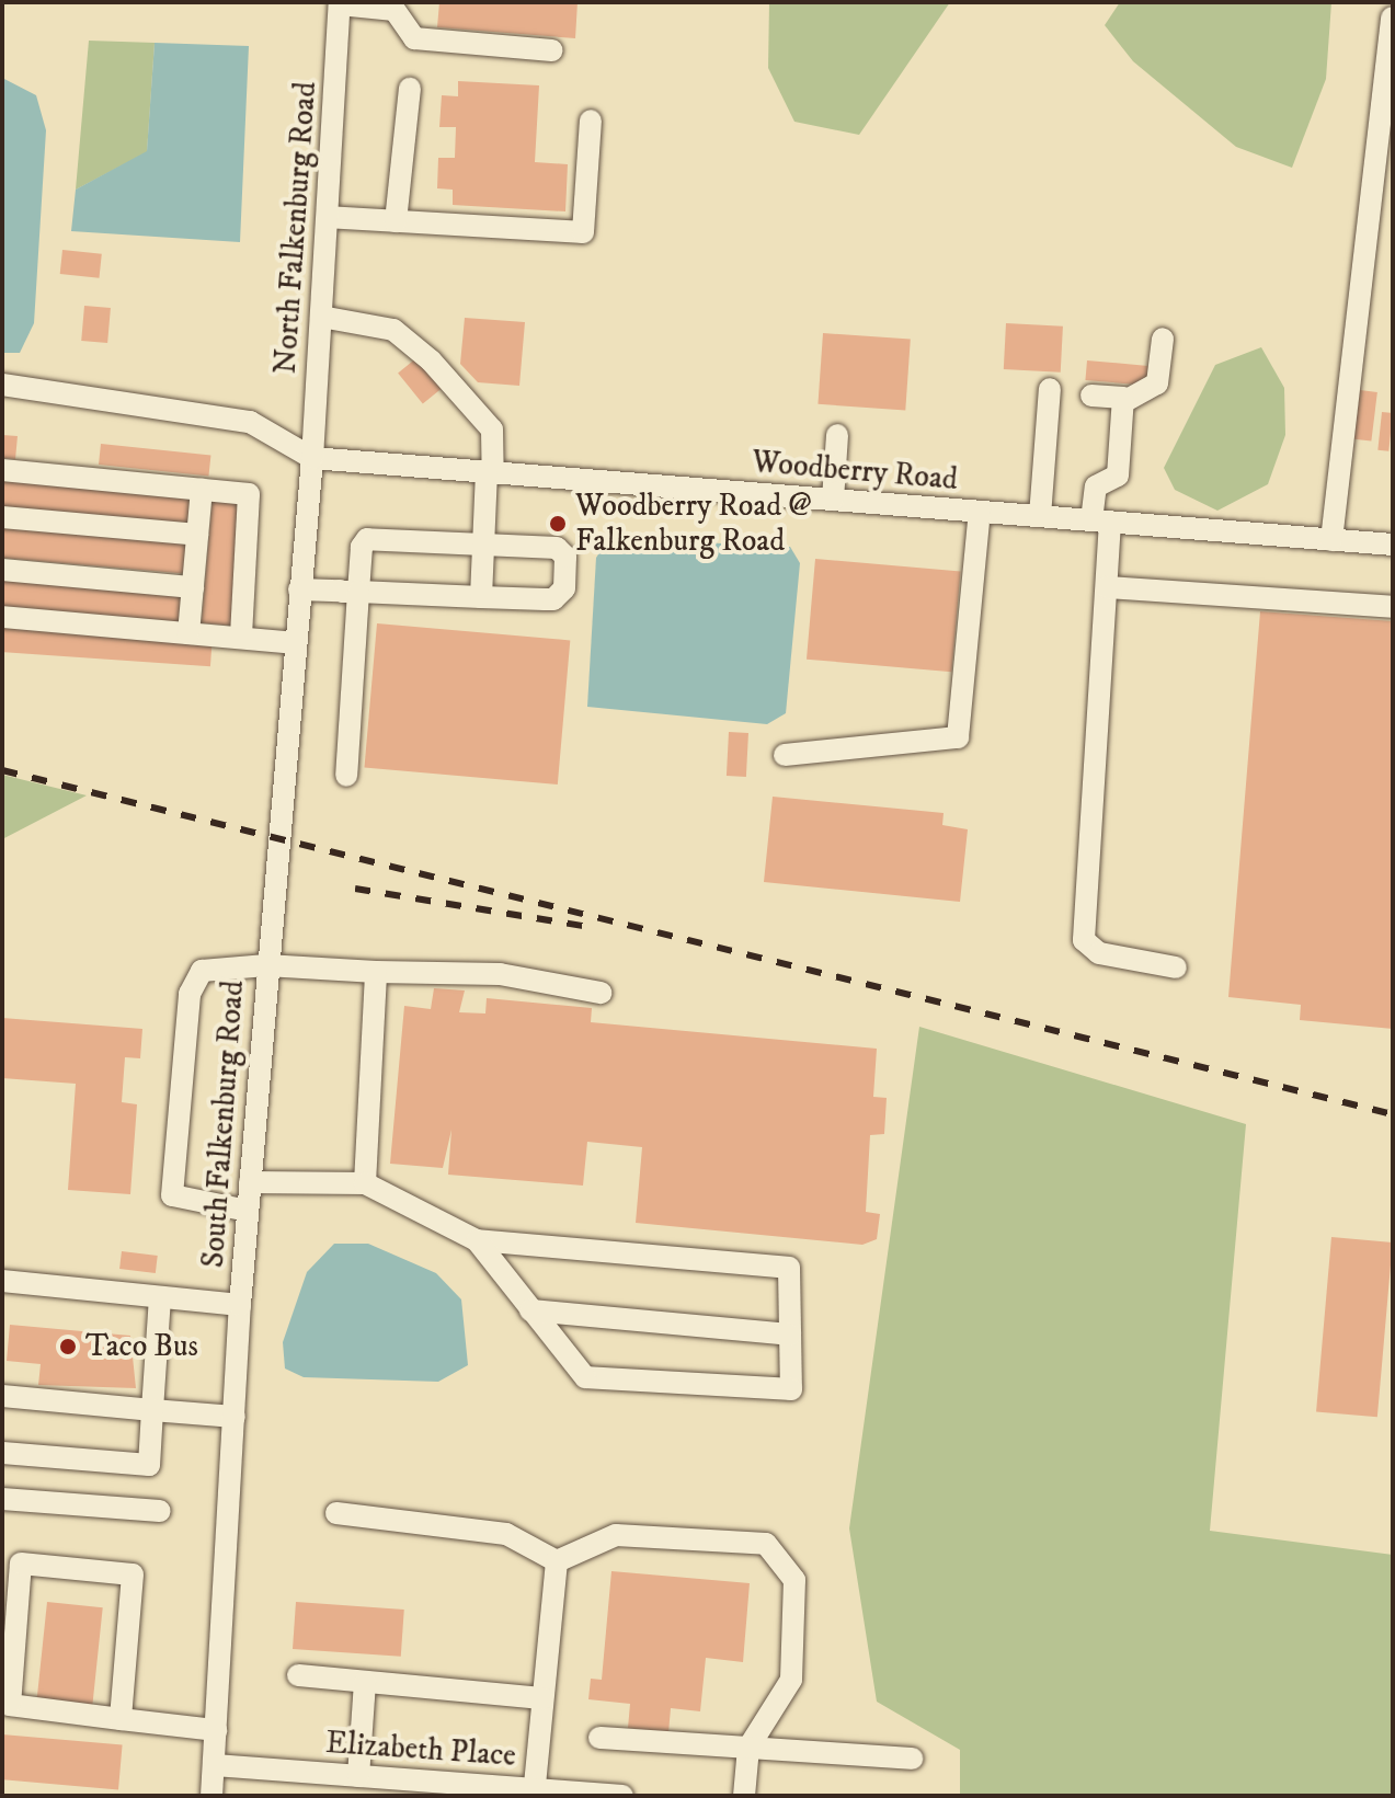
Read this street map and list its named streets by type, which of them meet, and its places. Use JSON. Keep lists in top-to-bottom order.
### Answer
{
  "streets": {
    "street": [
      "North Falkenburg Road",
      "Woodberry Road",
      "South Falkenburg Road",
      "Elizabeth Place"
    ]
  },
  "crossings": [
    ["North Falkenburg Road", "Woodberry Road"],
    ["North Falkenburg Road", "South Falkenburg Road"],
    ["Woodberry Road", "South Falkenburg Road"],
    ["South Falkenburg Road", "Elizabeth Place"]
  ],
  "places": ["Woodberry Road @ Falkenburg Road", "Taco Bus"]
}
